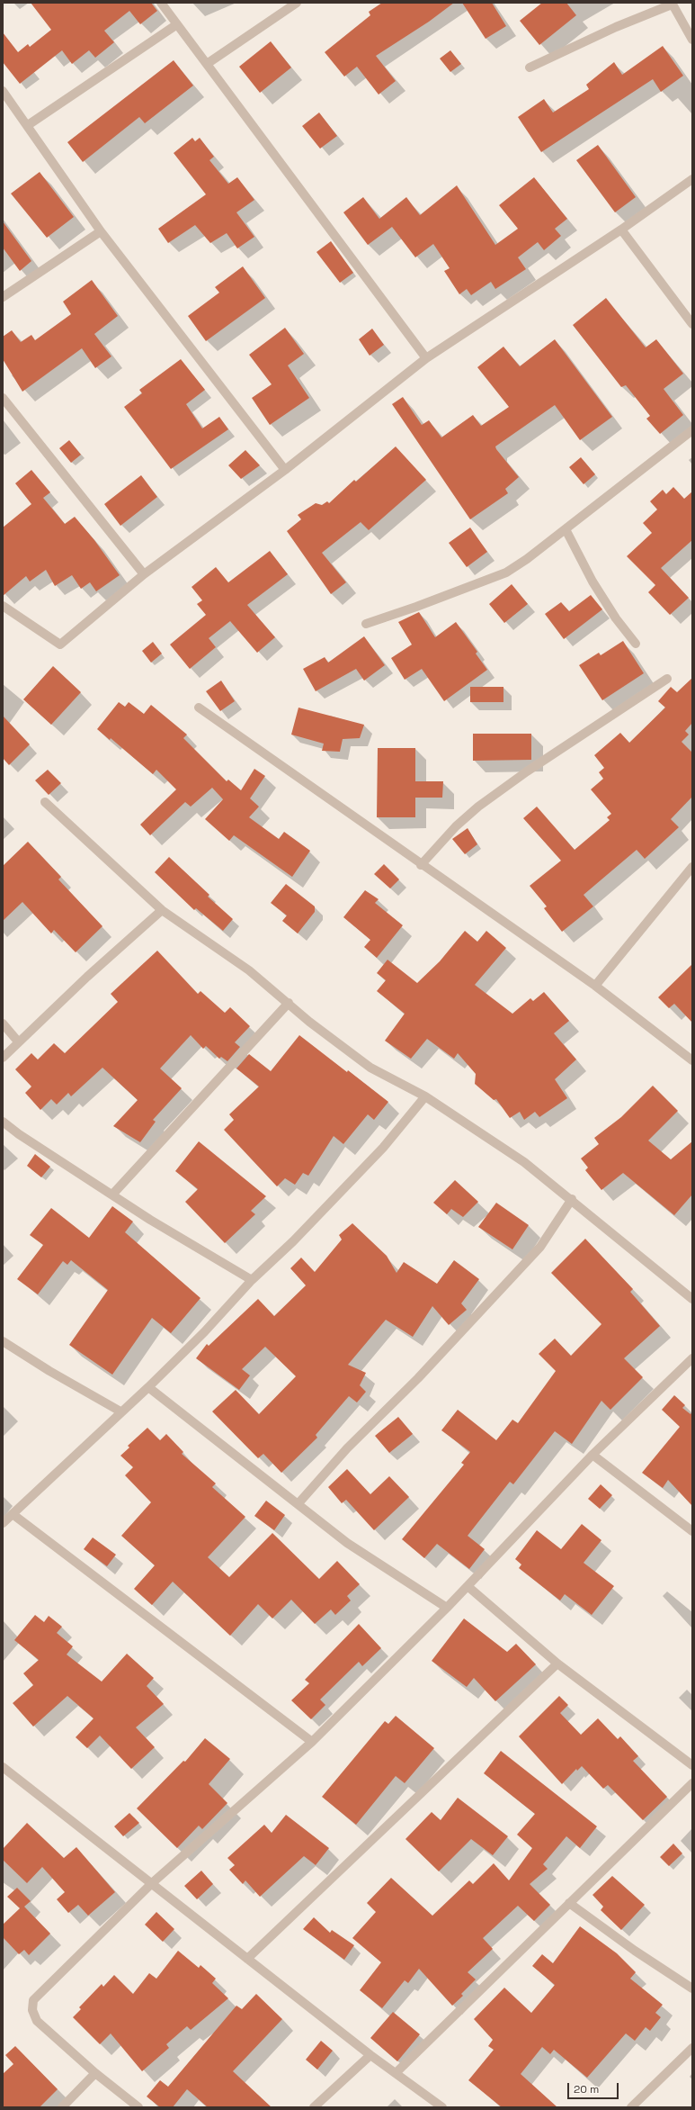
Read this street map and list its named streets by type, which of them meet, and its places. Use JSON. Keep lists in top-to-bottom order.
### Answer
{
  "scale_bar": "20 m"
}
